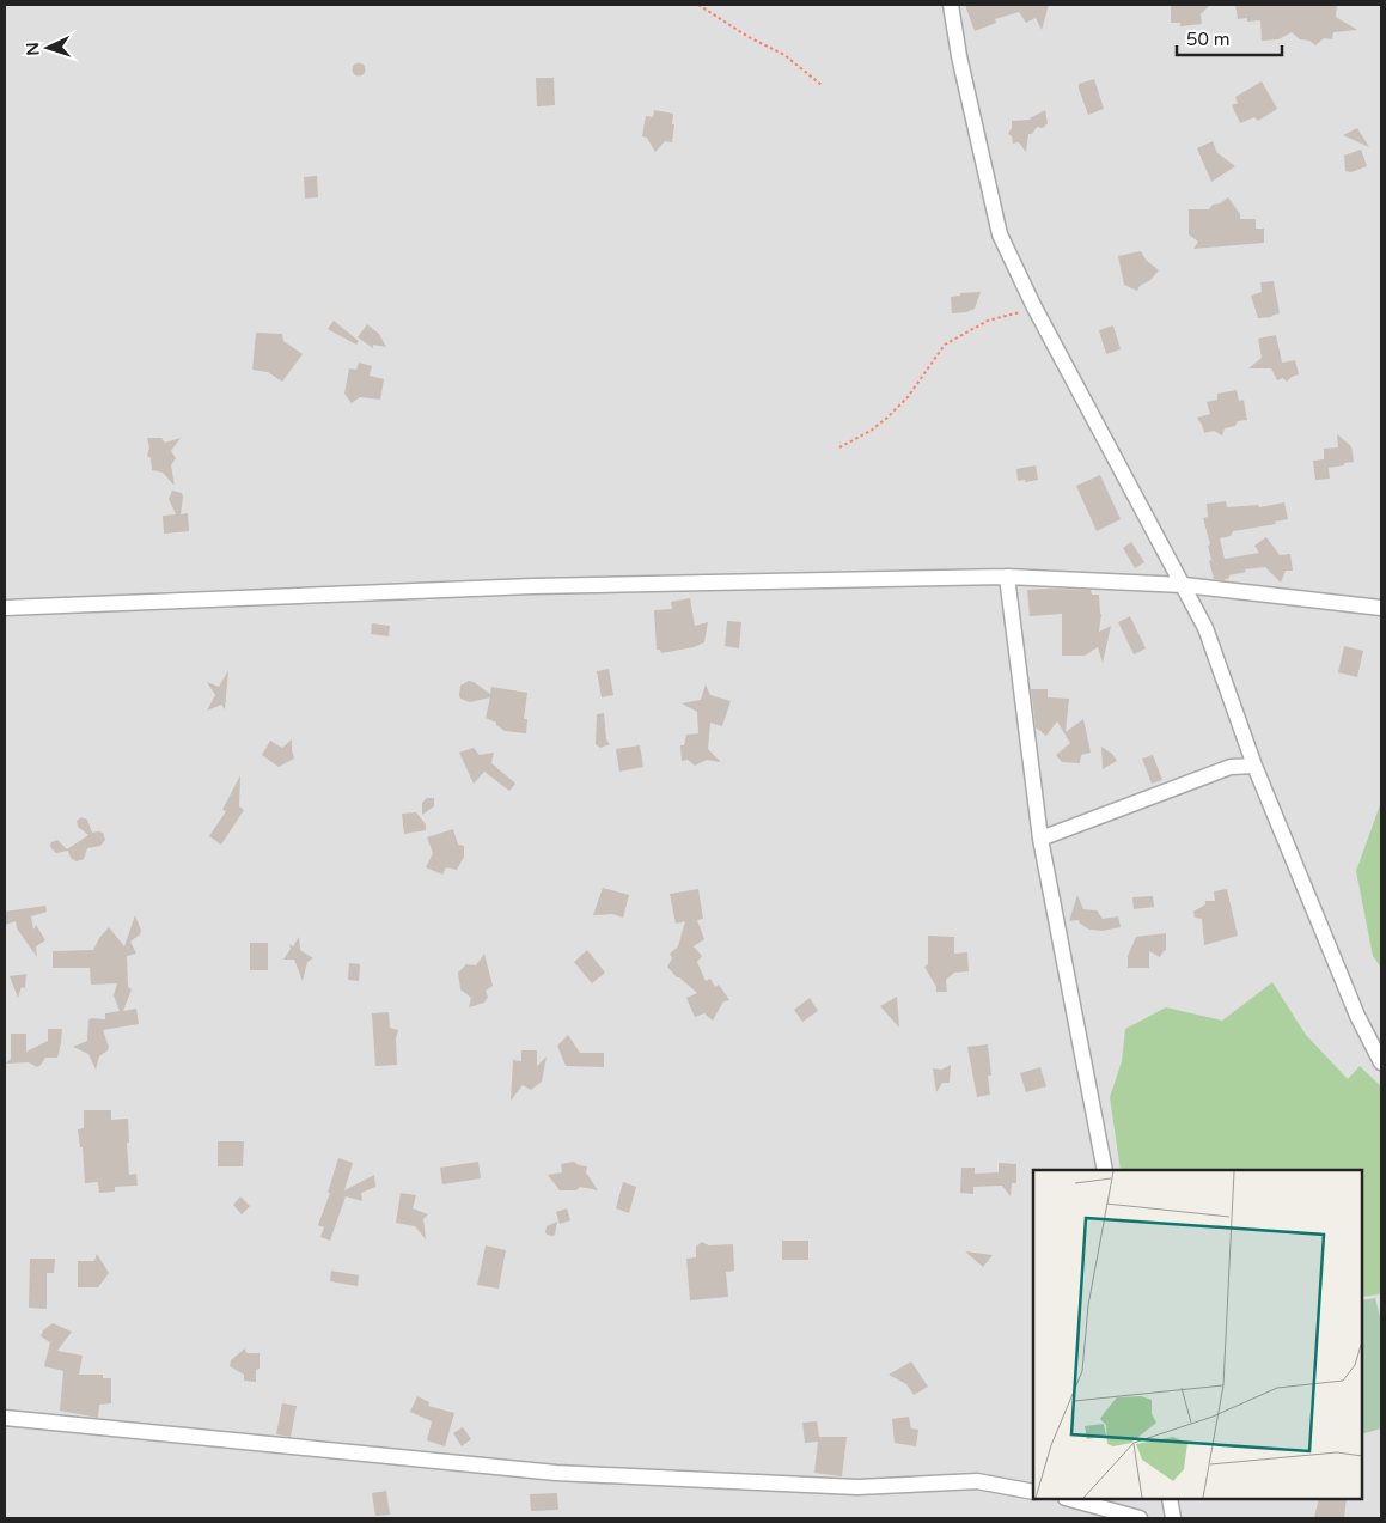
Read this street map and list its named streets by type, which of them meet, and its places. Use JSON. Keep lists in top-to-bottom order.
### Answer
{
  "scale_bar": "50 m",
  "north": "left"
}
